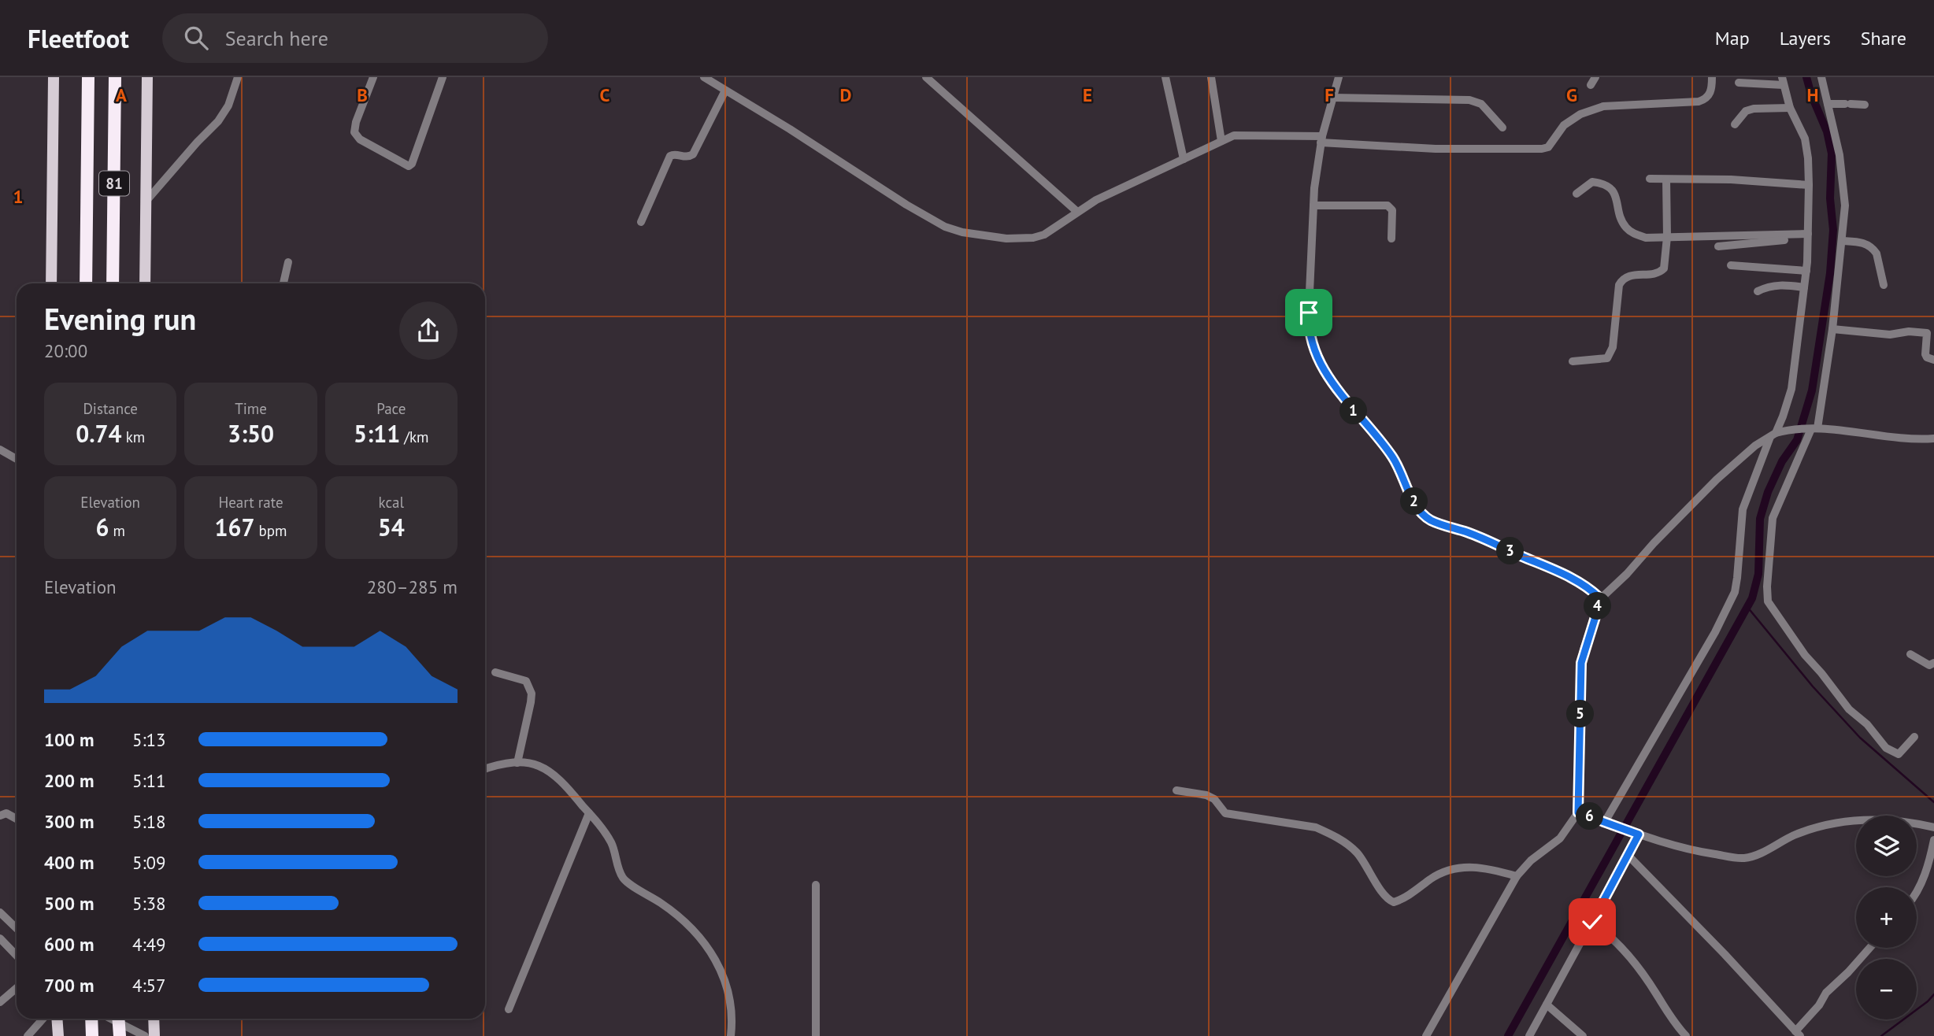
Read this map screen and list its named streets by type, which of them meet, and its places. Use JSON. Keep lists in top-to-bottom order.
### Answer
{
  "streets": {
    "highway": ["81"]
  },
  "page": {
    "header": "Fleetfoot",
    "search": "Search here",
    "nav": ["Map", "Layers", "Share"],
    "heading": ["Evening run", "20:00"],
    "stats": [
      ["Distance", "0.74 km"],
      ["Time", "3:50"],
      ["Pace", "5:11 /km"],
      ["Elevation", "6 m"],
      ["Heart rate", "167 bpm"],
      ["kcal", "54"]
    ],
    "pins": [
      "1",
      "2",
      "3",
      "4",
      "5",
      "6"
    ],
    "chart": ["Elevation", "280–285 m"],
    "list": [
      {
        "name": "100 m",
        "note": "5:13"
      },
      {
        "name": "200 m",
        "note": "5:11"
      },
      {
        "name": "300 m",
        "note": "5:18"
      },
      {
        "name": "400 m",
        "note": "5:09"
      },
      {
        "name": "500 m",
        "note": "5:38"
      },
      {
        "name": "600 m",
        "note": "4:49"
      },
      {
        "name": "700 m",
        "note": "4:57"
      }
    ],
    "map_buttons": ["+", "−"]
  },
  "grid": {
    "columns": [
      "A",
      "B",
      "C",
      "D",
      "E",
      "F",
      "G",
      "H"
    ],
    "rows": ["1"]
  }
}
